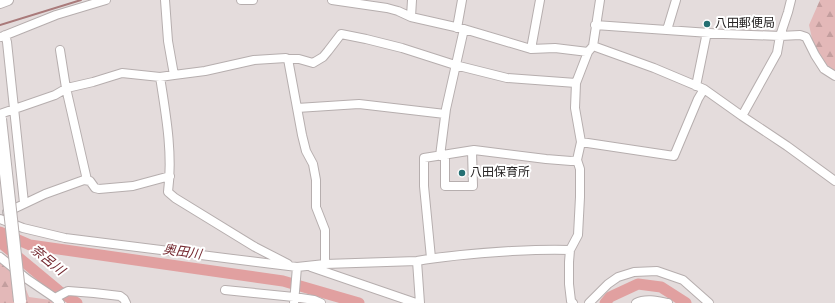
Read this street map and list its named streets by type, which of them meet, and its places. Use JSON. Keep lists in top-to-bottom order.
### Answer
{
  "water": ["奥田川", "奈呂川"],
  "places": ["八田郵便局", "八田保育所"]
}
